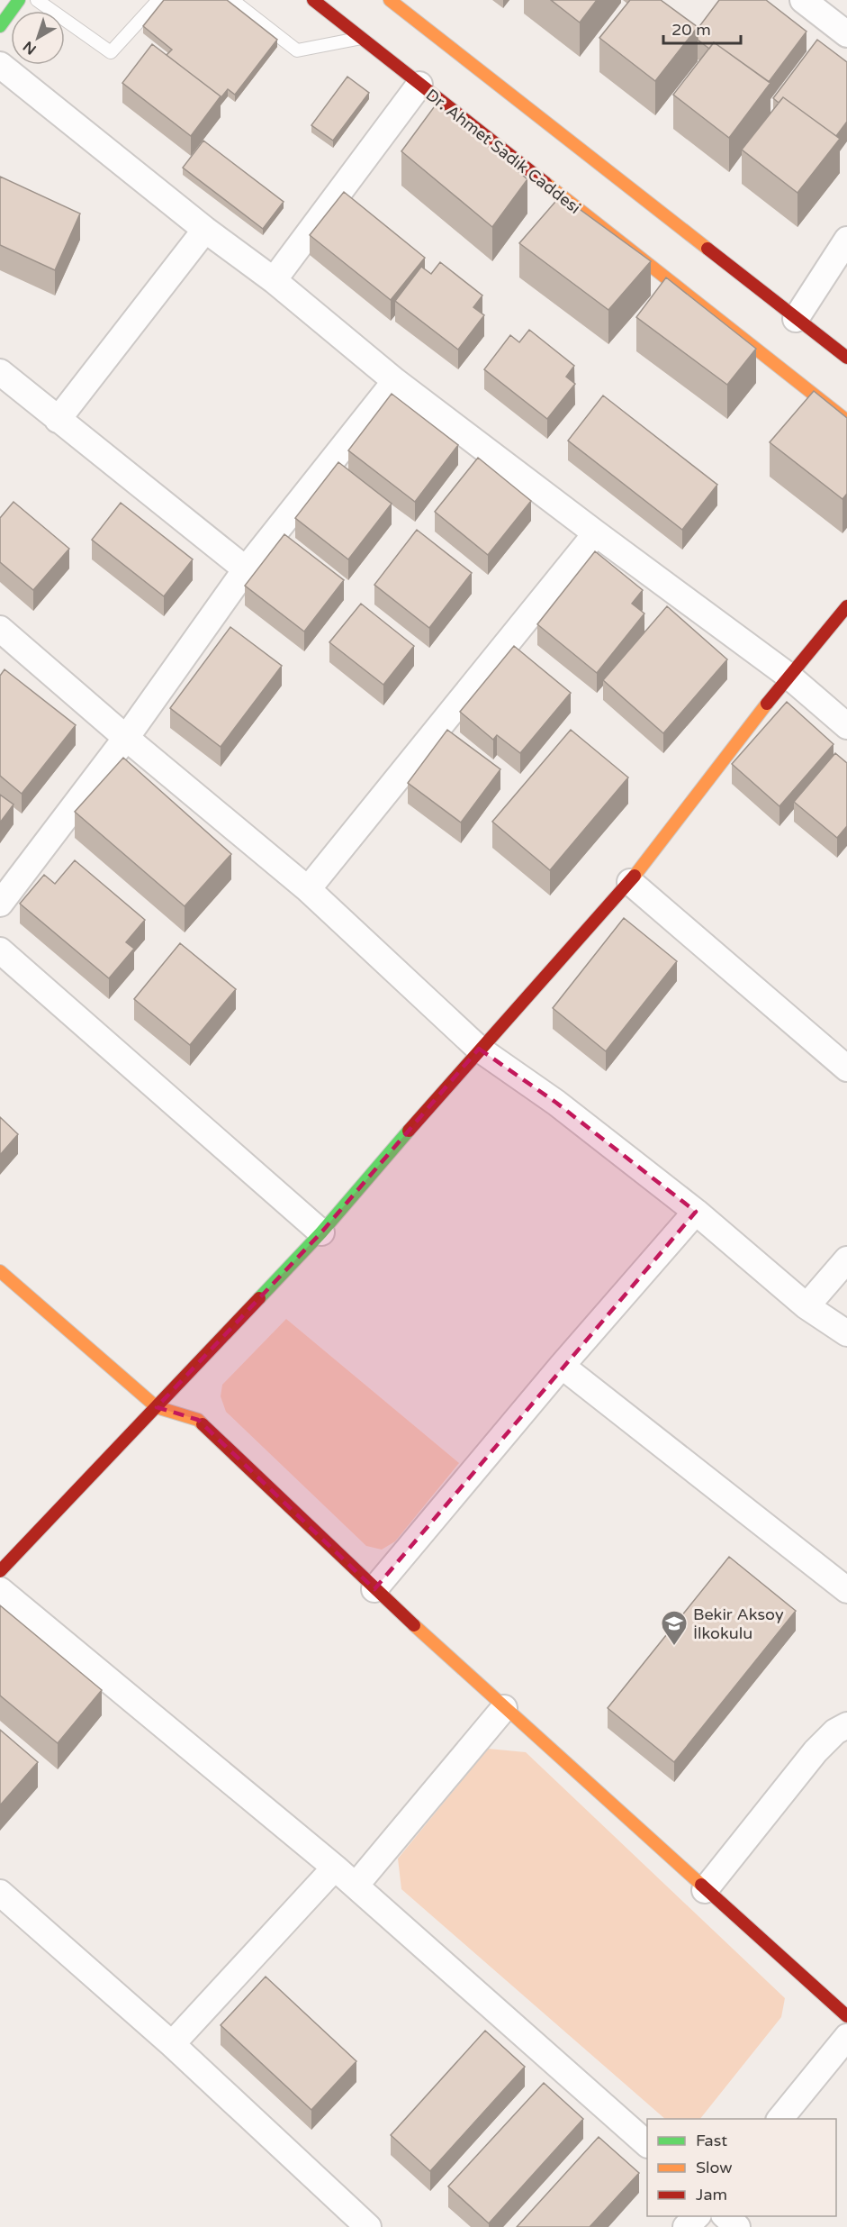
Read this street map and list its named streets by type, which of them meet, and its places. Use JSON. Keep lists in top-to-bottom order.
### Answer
{
  "streets": {
    "street": ["Dr. Ahmet Sadık Caddesi"]
  },
  "places": {
    "school or university": ["Bekir Aksoy İlkokulu"]
  },
  "legend": ["Fast", "Slow", "Jam"],
  "scale_bar": "20 m",
  "north": "bottom left"
}
